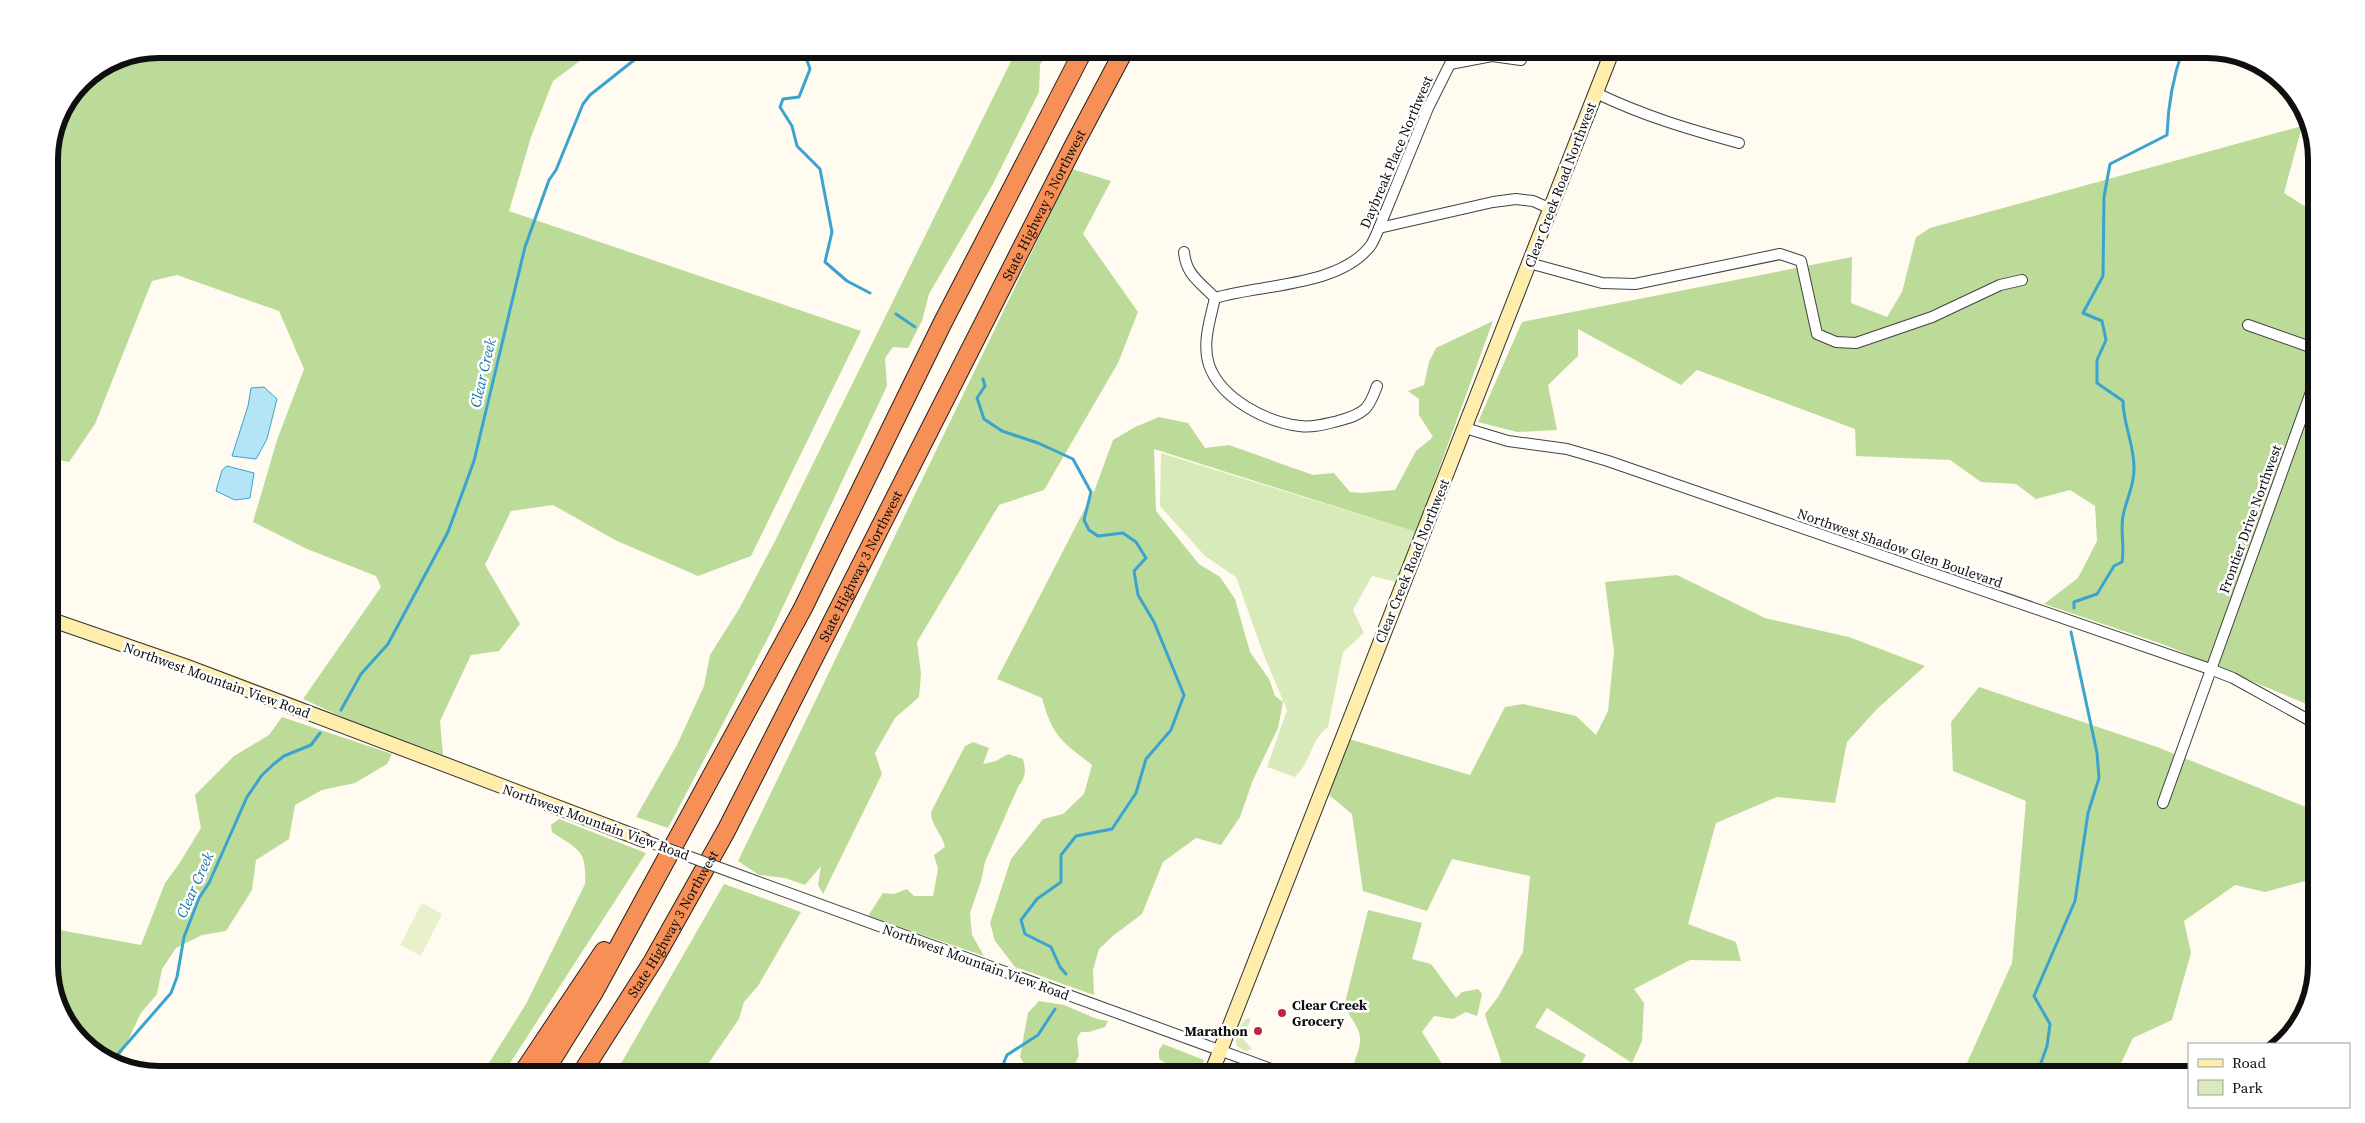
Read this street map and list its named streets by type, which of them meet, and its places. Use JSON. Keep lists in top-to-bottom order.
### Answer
{
  "streets": {
    "highway": ["State Highway 3 Northwest"],
    "main road": ["Clear Creek Road Northwest", "Northwest Mountain View Road"],
    "street": ["Daybreak Place Northwest", "Frontier Drive Northwest", "Northwest Shadow Glen Boulevard"]
  },
  "crossings": [
    ["Clear Creek Road Northwest", "Northwest Shadow Glen Boulevard"],
    ["Clear Creek Road Northwest", "Northwest Mountain View Road"],
    ["Frontier Drive Northwest", "Northwest Shadow Glen Boulevard"]
  ],
  "water": ["Clear Creek"],
  "places": ["Clear Creek Grocery", "Marathon"],
  "legend": ["Road", "Park"]
}
